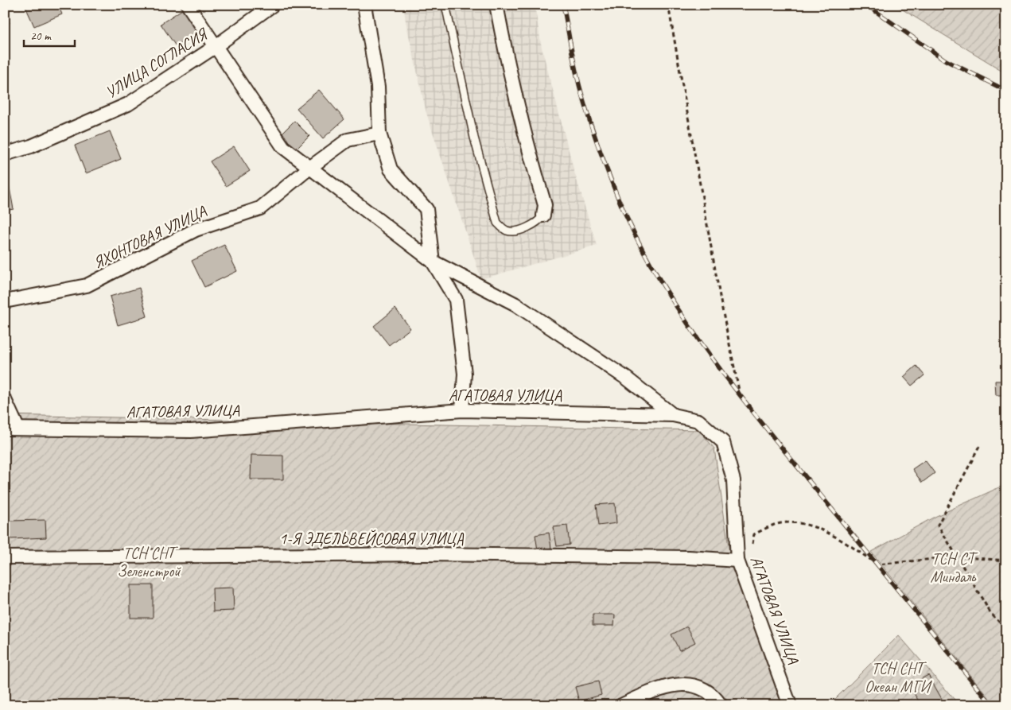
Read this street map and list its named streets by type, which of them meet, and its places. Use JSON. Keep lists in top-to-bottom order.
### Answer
{
  "streets": {
    "street": [
      "УЛИЦА СОГЛАСИЯ",
      "ЯХОНТОВАЯ УЛИЦА",
      "АГАТОВАЯ УЛИЦА",
      "1-Я ЭДЕЛЬВЕЙСОВАЯ УЛИЦА"
    ]
  },
  "crossings": [
    ["АГАТОВАЯ УЛИЦА", "1-Я ЭДЕЛЬВЕЙСОВАЯ УЛИЦА"]
  ],
  "parks": ["ТСН СНТ Зеленстрой", "ТСН СТ Миндаль", "ТСН СНТ Океан МГИ"],
  "scale_bar": "20 m"
}
